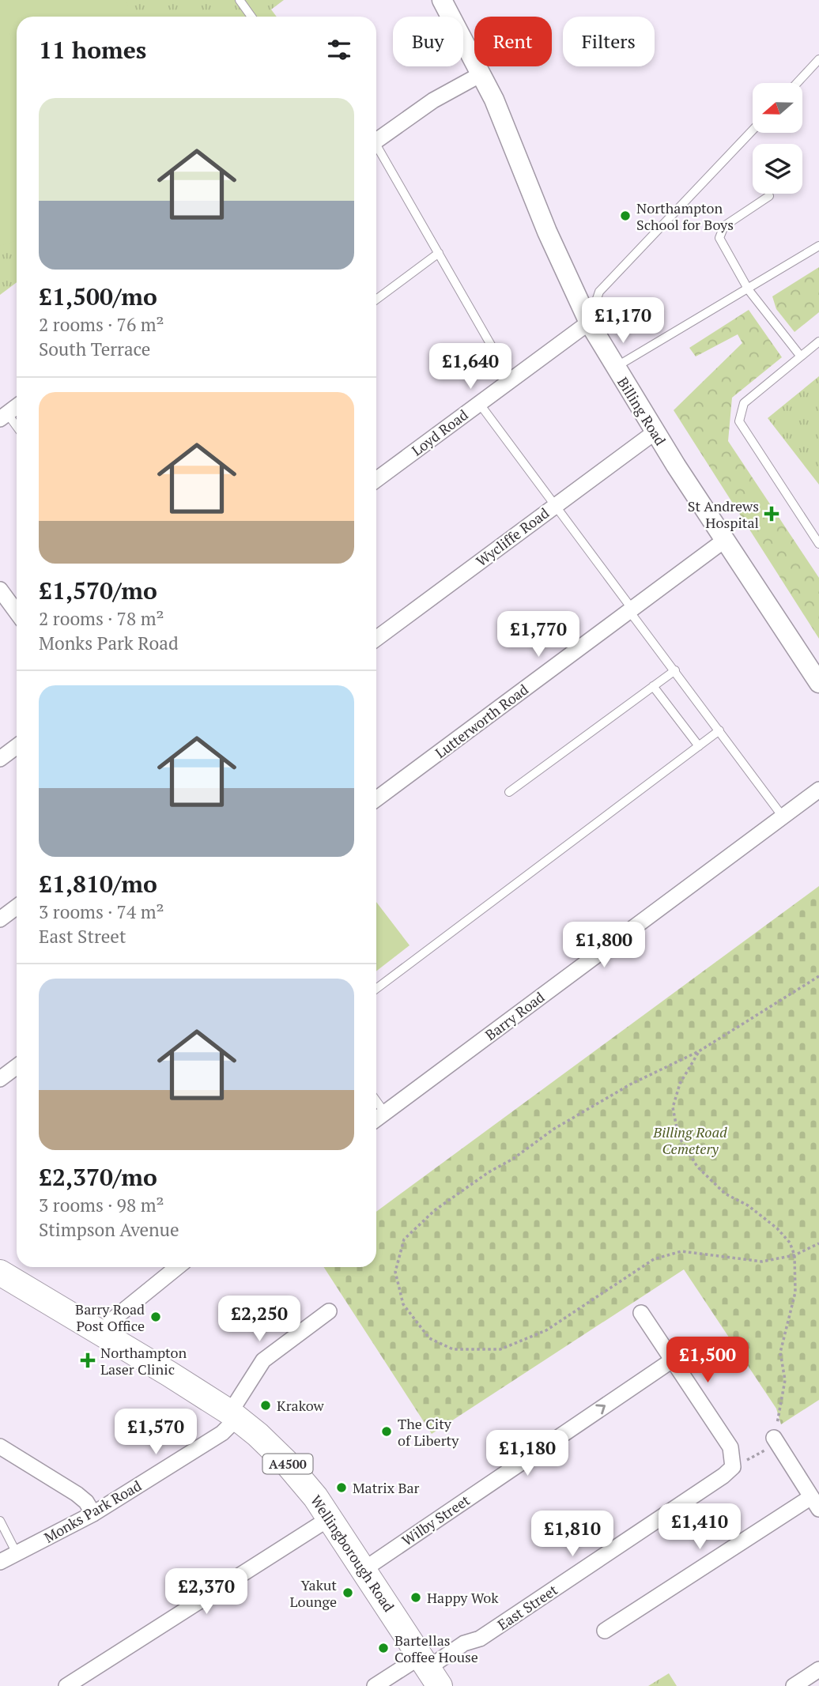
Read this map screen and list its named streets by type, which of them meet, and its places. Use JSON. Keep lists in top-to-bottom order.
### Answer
{
  "streets": {
    "main road": ["A4500", "Wellingborough Road"],
    "street": [
      "Billing Road",
      "Loyd Road",
      "Wycliffe Road",
      "Lutterworth Road",
      "Barry Road",
      "Monks Park Road",
      "Wilby Street",
      "East Street"
    ]
  },
  "crossings": [
    ["Billing Road", "Loyd Road"],
    ["Billing Road", "Wycliffe Road"],
    ["Billing Road", "Lutterworth Road"],
    ["Monks Park Road", "Wellingborough Road"],
    ["Wilby Street", "Wellingborough Road"],
    ["Wellingborough Road", "East Street"]
  ],
  "one_way": ["Wilby Street"],
  "parks": ["Billing Road Cemetery"],
  "places": {
    "other": [
      "Northampton School for Boys",
      "Barry Road Post Office",
      "Krakow",
      "The City of Liberty",
      "Matrix Bar",
      "Yakut Lounge",
      "Happy Wok",
      "Bartellas Coffee House"
    ],
    "health": ["St Andrews Hospital", "Northampton Laser Clinic"]
  },
  "north": "left",
  "page": {
    "chip": ["Buy", "Rent", "Filters"],
    "heading": "11 homes",
    "list": [
      {
        "name": "£1,500/mo",
        "note": "2 rooms · 76 m² · South Terrace"
      },
      {
        "name": "£1,570/mo",
        "note": "2 rooms · 78 m² · Monks Park Road"
      },
      {
        "name": "£1,810/mo",
        "note": "3 rooms · 74 m² · East Street"
      },
      {
        "name": "£2,370/mo",
        "note": "3 rooms · 98 m² · Stimpson Avenue"
      }
    ],
    "price": [
      "£1,170",
      "£1,640",
      "£1,770",
      "£1,800",
      "£2,250",
      "£1,500",
      "£1,570",
      "£1,180",
      "£1,410",
      "£1,810",
      "£2,370"
    ]
  }
}
